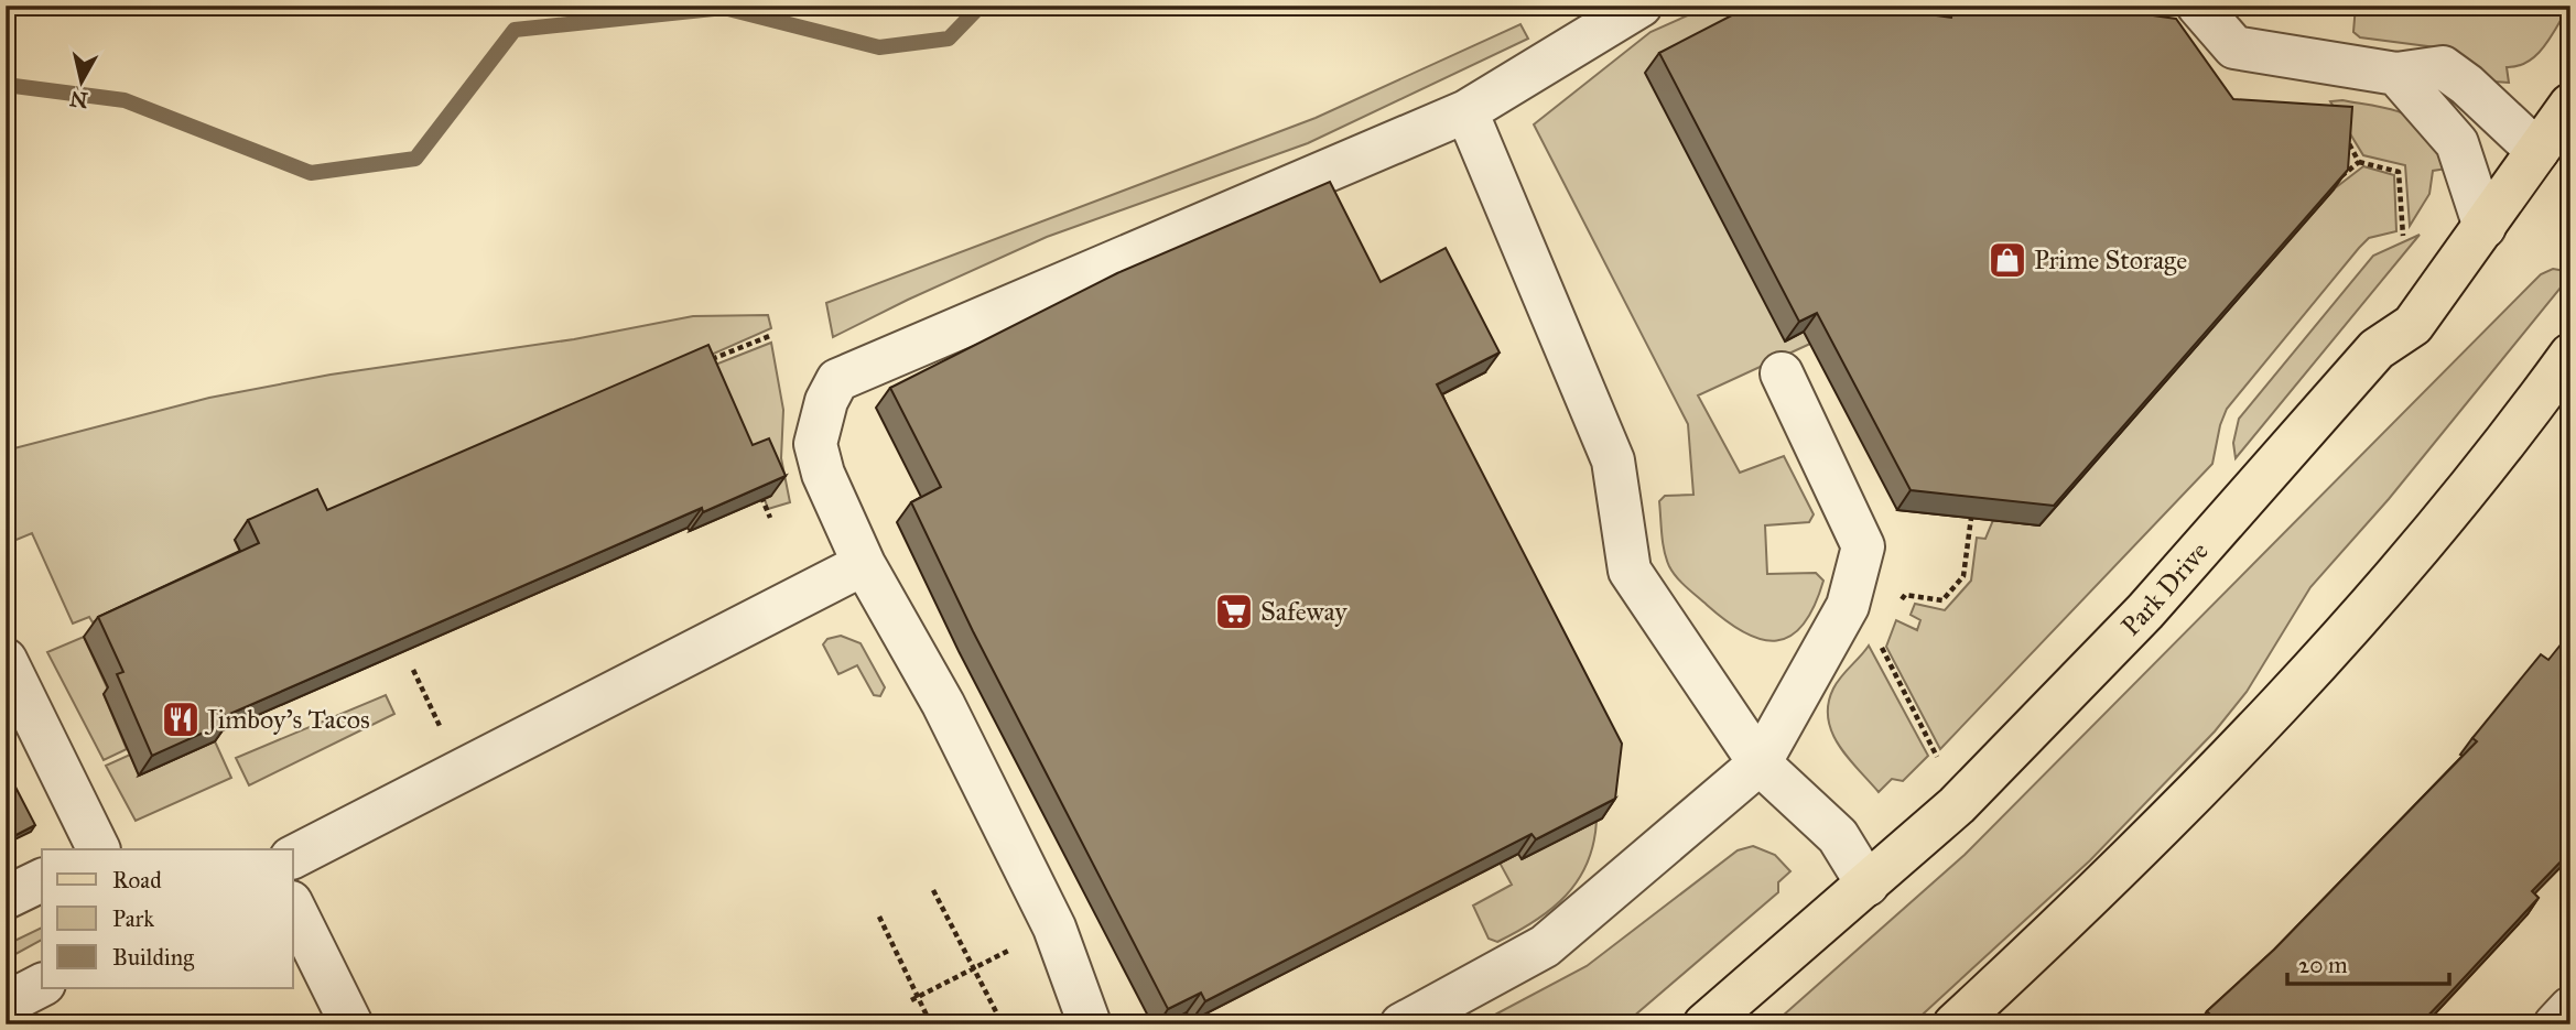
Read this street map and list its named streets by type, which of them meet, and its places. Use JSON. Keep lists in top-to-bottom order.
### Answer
{
  "streets": {
    "main road": ["Park Drive"]
  },
  "places": {
    "shop": ["Prime Storage"],
    "supermarket": ["Safeway"],
    "restaurant": ["Jimboy's Tacos"]
  },
  "legend": ["Road", "Park", "Building"],
  "scale_bar": "20 m",
  "north": "bottom"
}
